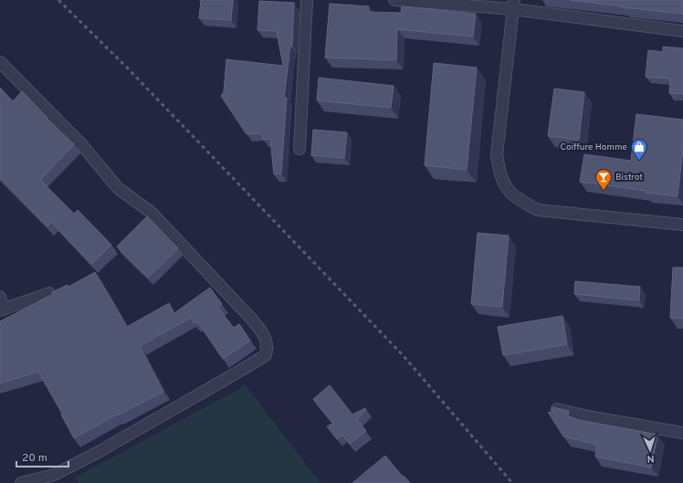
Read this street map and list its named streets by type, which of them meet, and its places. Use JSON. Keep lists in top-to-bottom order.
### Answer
{
  "places": {
    "shop": ["Coiffure Homme"],
    "bar": ["Bistrot"]
  },
  "scale_bar": "20 m",
  "north": "bottom"
}
